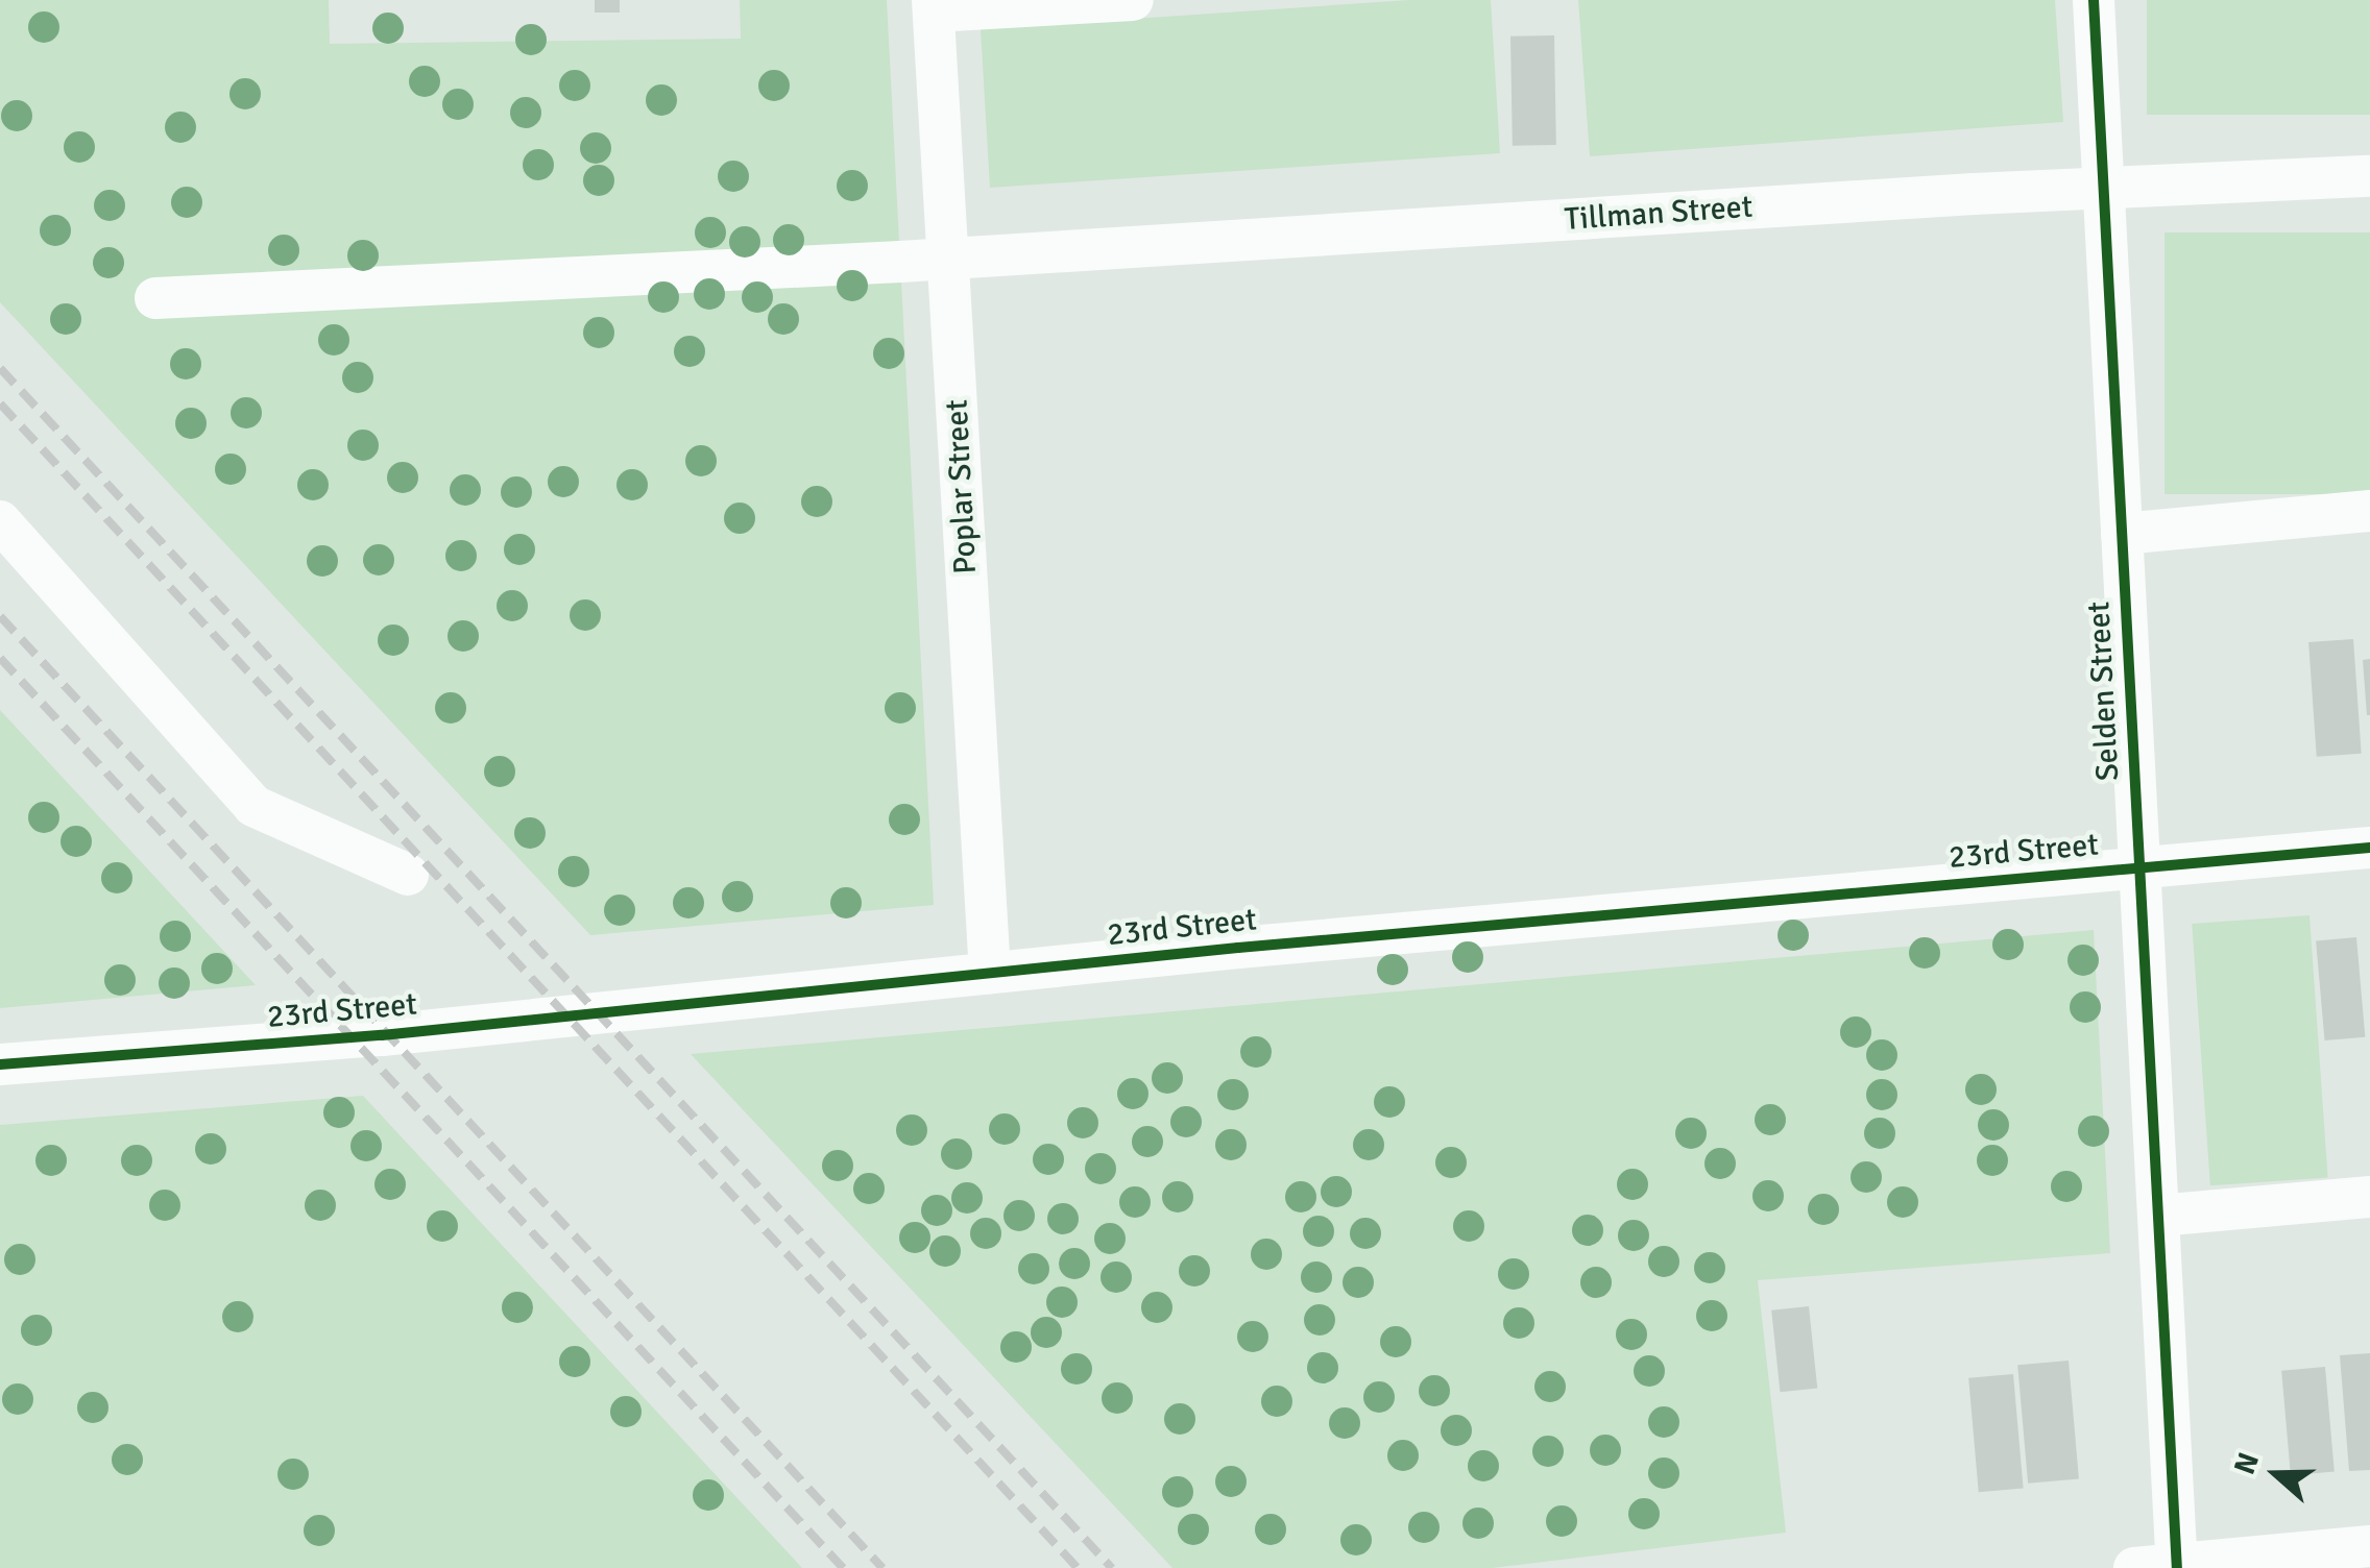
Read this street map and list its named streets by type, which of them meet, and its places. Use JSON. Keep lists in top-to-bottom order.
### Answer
{
  "streets": {
    "street": [
      "Tillman Street",
      "Poplar Street",
      "Selden Street",
      "23rd Street"
    ]
  },
  "crossings": [
    ["Tillman Street", "Poplar Street"],
    ["Tillman Street", "Selden Street"],
    ["Poplar Street", "23rd Street"],
    ["Selden Street", "23rd Street"]
  ],
  "north": "left"
}
